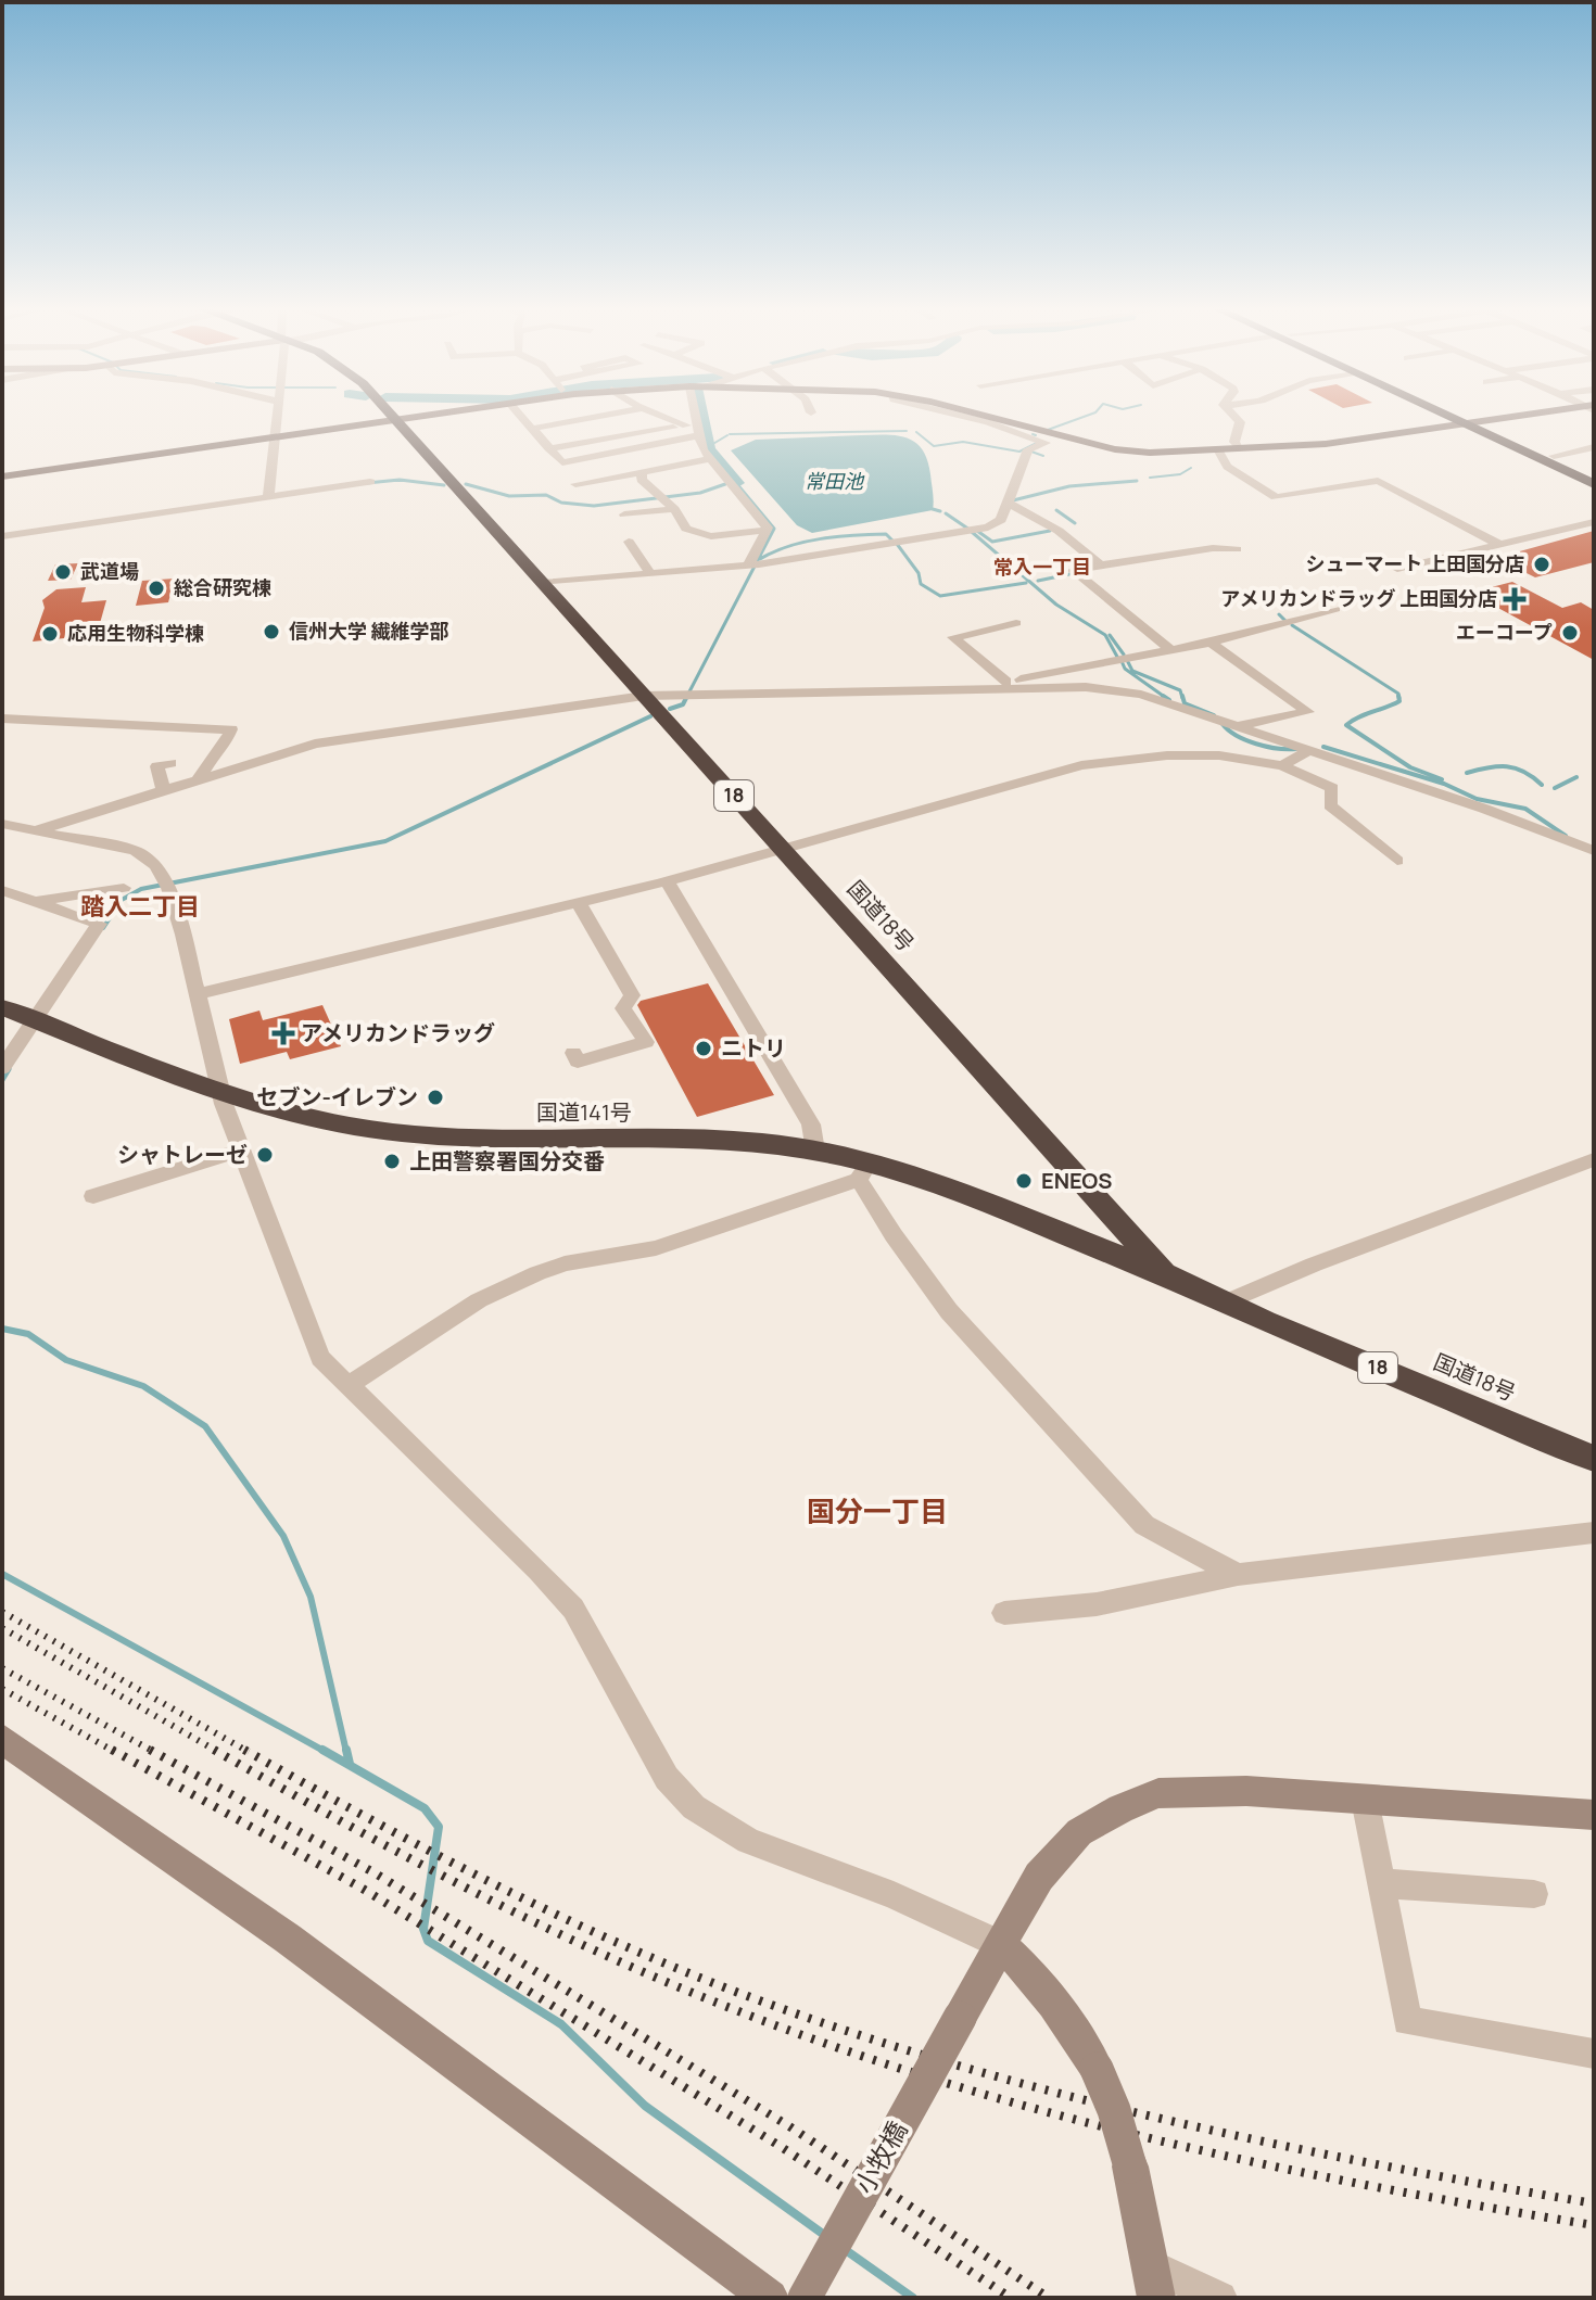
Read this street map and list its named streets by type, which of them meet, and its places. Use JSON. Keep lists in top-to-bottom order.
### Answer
{
  "streets": {
    "highway": ["18", "国道18号", "国道141号"],
    "street": ["小牧橋"]
  },
  "crossings": [
    ["国道18号", "国道141号"]
  ],
  "districts": ["常入一丁目", "踏入二丁目", "国分一丁目"],
  "water": ["常田池"],
  "places": {
    "other": [
      "シューマート 上田国分店",
      "武道場",
      "総合研究棟",
      "信州大学 繊維学部",
      "エーコープ",
      "応用生物科学棟",
      "ニトリ",
      "セブン-イレブン",
      "シャトレーゼ",
      "上田警察署国分交番",
      "ENEOS"
    ],
    "health": ["アメリカンドラッグ 上田国分店", "アメリカンドラッグ"]
  }
}
